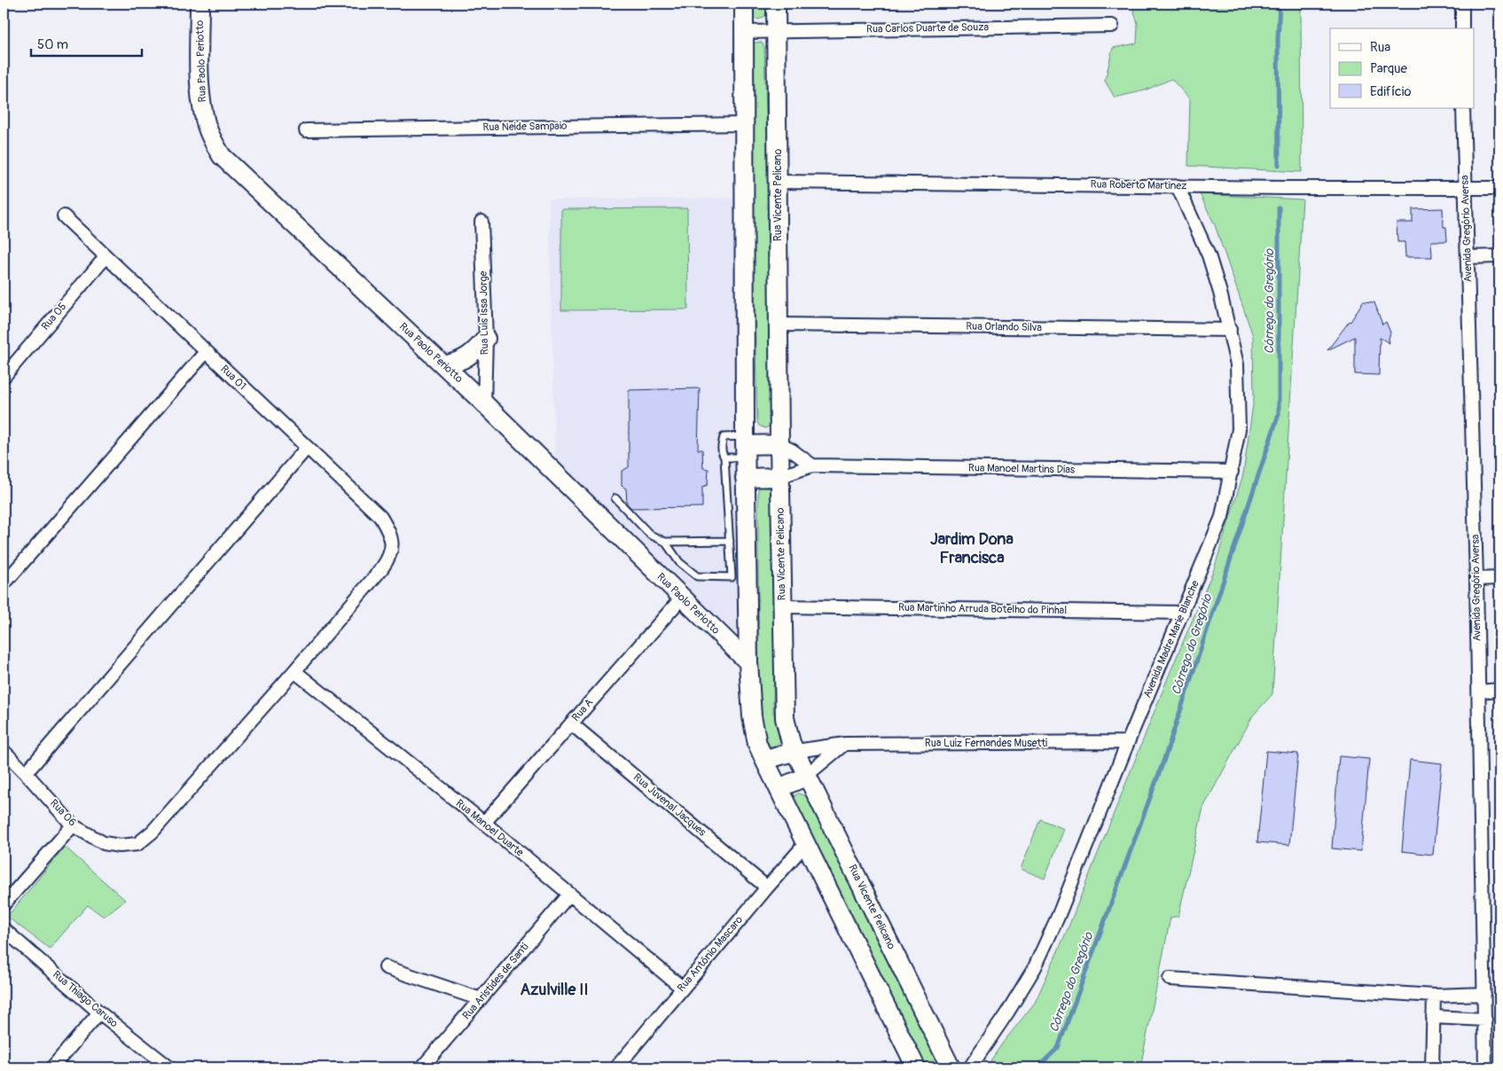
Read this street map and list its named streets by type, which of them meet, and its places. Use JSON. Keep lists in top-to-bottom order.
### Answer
{
  "streets": {
    "street": [
      "Rua Carlos Duarte de Souza",
      "Rua Paolo Periotto",
      "Rua Neide Sampaio",
      "Rua Roberto Martinez",
      "Rua Vicente Pelicano",
      "Avenida Gregório Aversa",
      "Rua Luis Issa Jorge",
      "Rua 05",
      "Rua Orlando Silva",
      "Rua 01",
      "Rua Manoel Martins Dias",
      "Rua Martinho Arruda Botelho do Pinhal",
      "Avenida Madre Marie Blanche",
      "Rua A",
      "Rua Luiz Fernandes Musetti",
      "Rua Juvenal Jacques",
      "Rua 06",
      "Rua Manoel Duarte",
      "Rua Antônio Mascaro",
      "Rua Aristides de Santi",
      "Rua Thiago Caruso"
    ]
  },
  "crossings": [
    ["Rua Carlos Duarte de Souza", "Rua Vicente Pelicano"],
    ["Rua Paolo Periotto", "Rua Luis Issa Jorge"],
    ["Rua Paolo Periotto", "Rua A"],
    ["Rua Roberto Martinez", "Rua Vicente Pelicano"],
    ["Rua Roberto Martinez", "Avenida Gregório Aversa"],
    ["Rua Roberto Martinez", "Avenida Madre Marie Blanche"],
    ["Rua Vicente Pelicano", "Rua Orlando Silva"],
    ["Rua Vicente Pelicano", "Rua Manoel Martins Dias"],
    ["Rua Vicente Pelicano", "Rua Martinho Arruda Botelho do Pinhal"],
    ["Rua Vicente Pelicano", "Rua Luiz Fernandes Musetti"],
    ["Rua 05", "Rua 01"],
    ["Rua Orlando Silva", "Avenida Madre Marie Blanche"],
    ["Rua 01", "Rua 06"],
    ["Rua 01", "Rua Manoel Duarte"],
    ["Rua Manoel Martins Dias", "Avenida Madre Marie Blanche"],
    ["Rua Martinho Arruda Botelho do Pinhal", "Avenida Madre Marie Blanche"],
    ["Avenida Madre Marie Blanche", "Rua Luiz Fernandes Musetti"],
    ["Rua A", "Rua Juvenal Jacques"],
    ["Rua A", "Rua Manoel Duarte"],
    ["Rua Juvenal Jacques", "Rua Antônio Mascaro"],
    ["Rua 06", "Rua Manoel Duarte"],
    ["Rua Manoel Duarte", "Rua Antônio Mascaro"],
    ["Rua Manoel Duarte", "Rua Aristides de Santi"]
  ],
  "districts": ["Jardim Dona Francisca", "Azulville II"],
  "water": ["Córrego do Gregório"],
  "legend": ["Rua", "Parque", "Edifício"],
  "scale_bar": "50 m"
}
